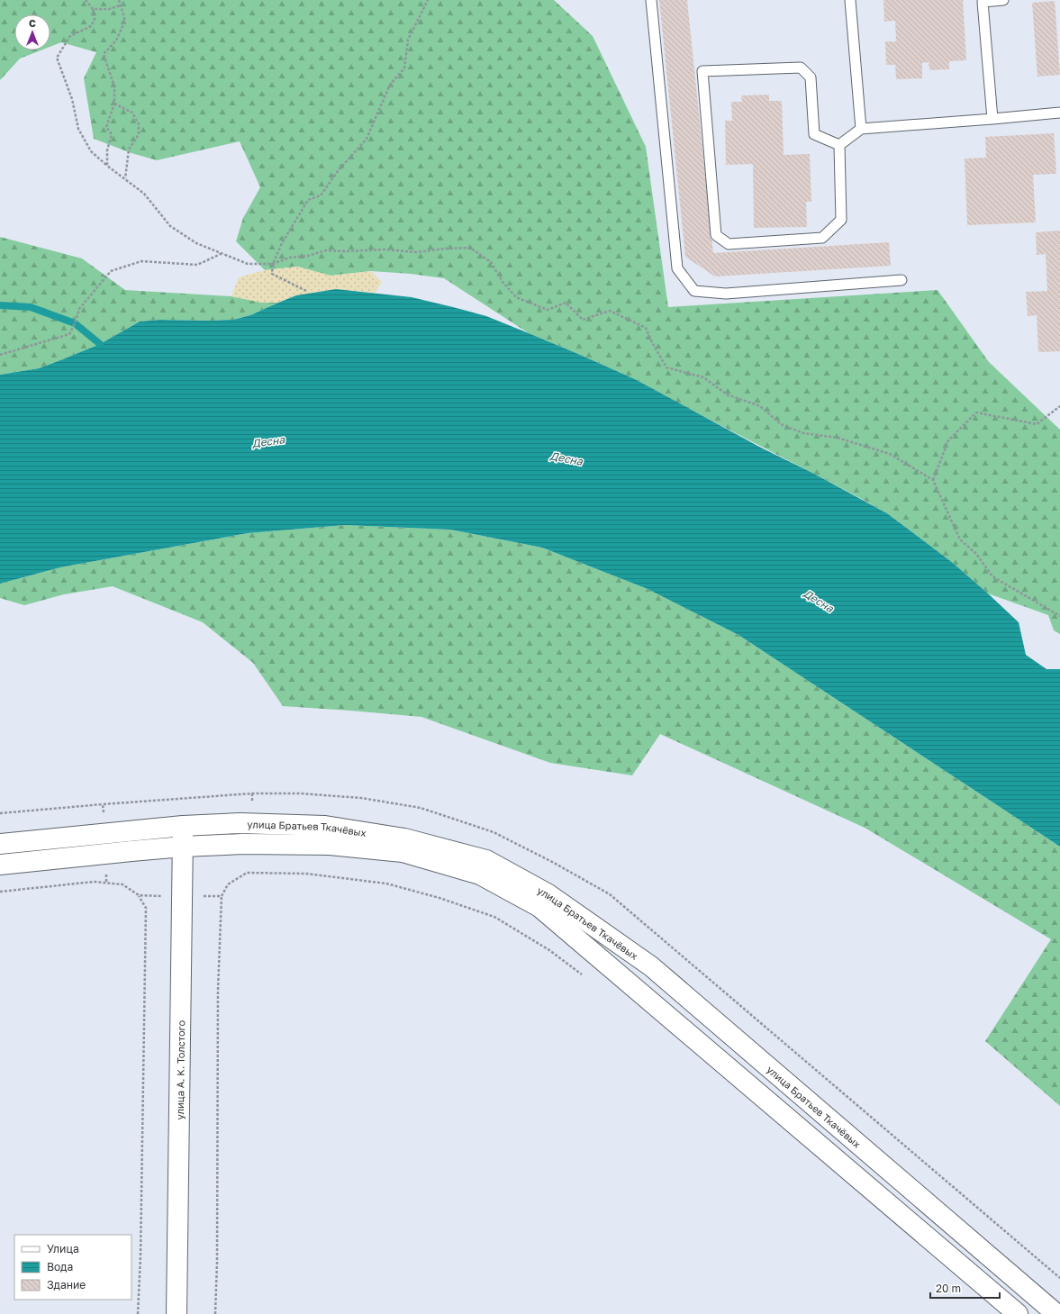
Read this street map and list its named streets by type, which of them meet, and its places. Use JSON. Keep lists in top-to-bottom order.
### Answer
{
  "streets": {
    "street": ["улица Братьев Ткачёвых", "улица А. К. Толстого"]
  },
  "crossings": [
    ["улица Братьев Ткачёвых", "улица А. К. Толстого"]
  ],
  "water": ["Десна"],
  "legend": ["Улица", "Вода", "Здание"],
  "scale_bar": "20 m",
  "north": "top"
}
